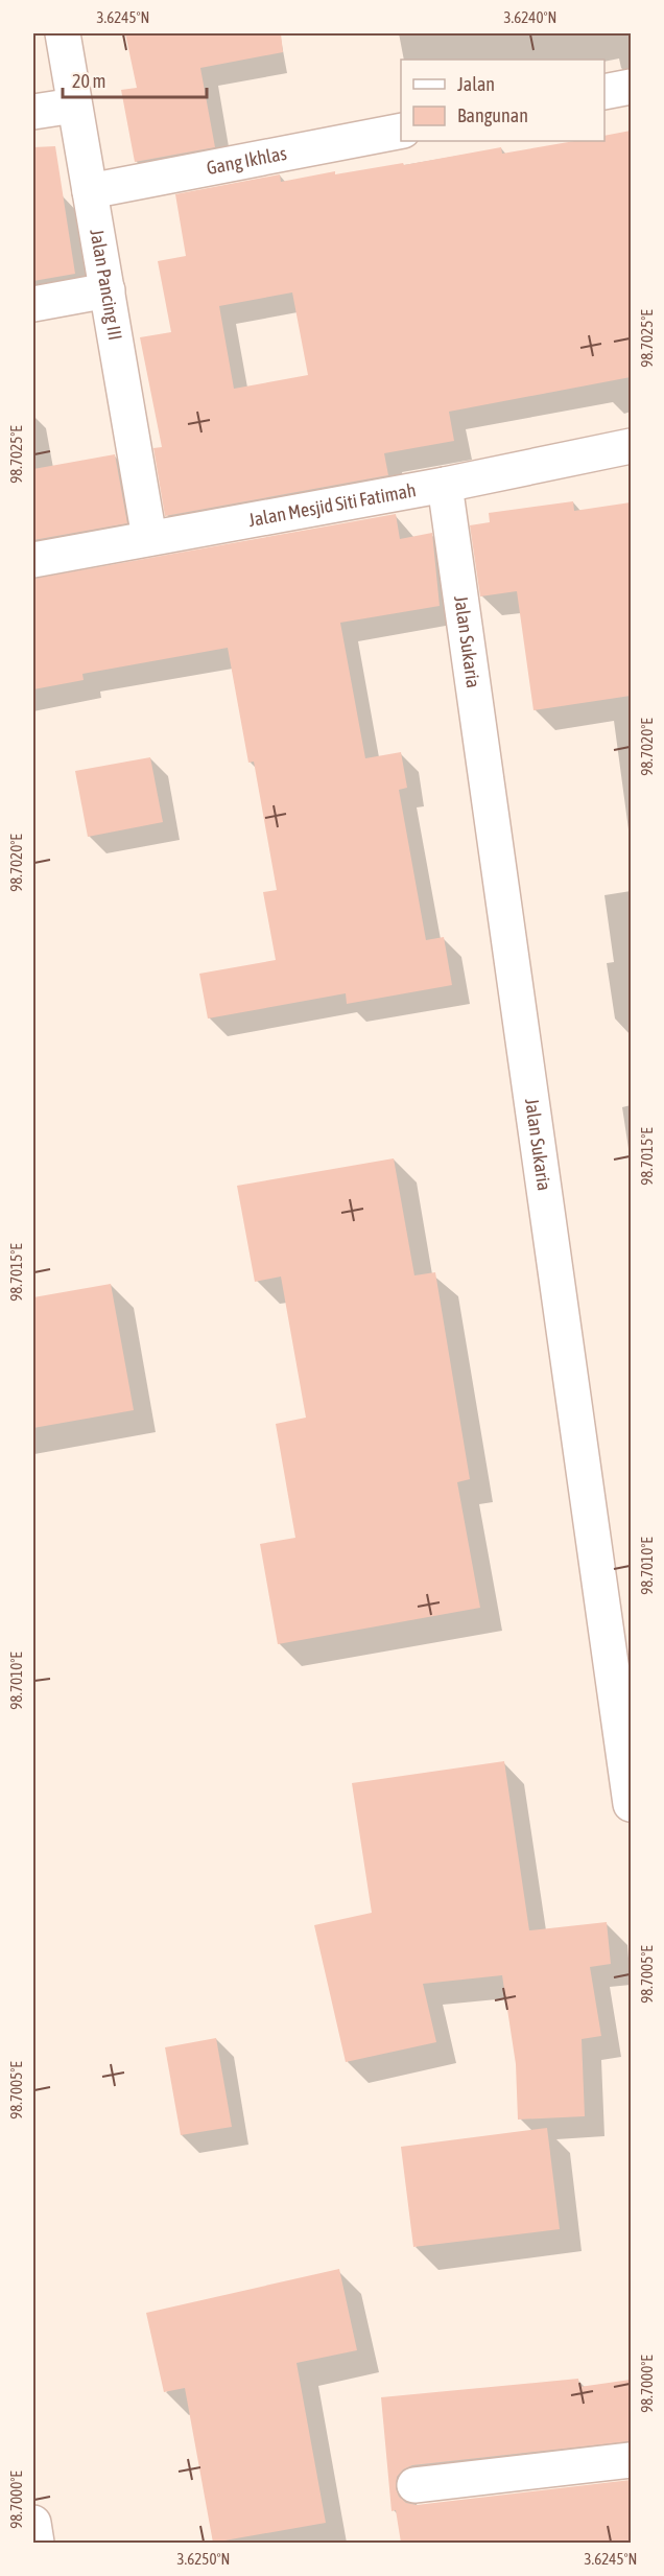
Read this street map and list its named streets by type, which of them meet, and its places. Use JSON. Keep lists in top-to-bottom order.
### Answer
{
  "streets": {
    "street": [
      "Gang Ikhlas",
      "Jalan Pancing III",
      "Jalan Mesjid Siti Fatimah",
      "Jalan Sukaria"
    ]
  },
  "crossings": [
    ["Gang Ikhlas", "Jalan Pancing III"],
    ["Jalan Pancing III", "Jalan Mesjid Siti Fatimah"],
    ["Jalan Mesjid Siti Fatimah", "Jalan Sukaria"]
  ],
  "legend": ["Jalan", "Bangunan"],
  "scale_bar": "20 m",
  "coordinates": [
    "3.6245°N",
    "3.6240°N",
    "98.7025°E",
    "98.7020°E",
    "98.7015°E",
    "98.7010°E",
    "98.7005°E",
    "98.7000°E",
    "3.6250°N"
  ]
}
